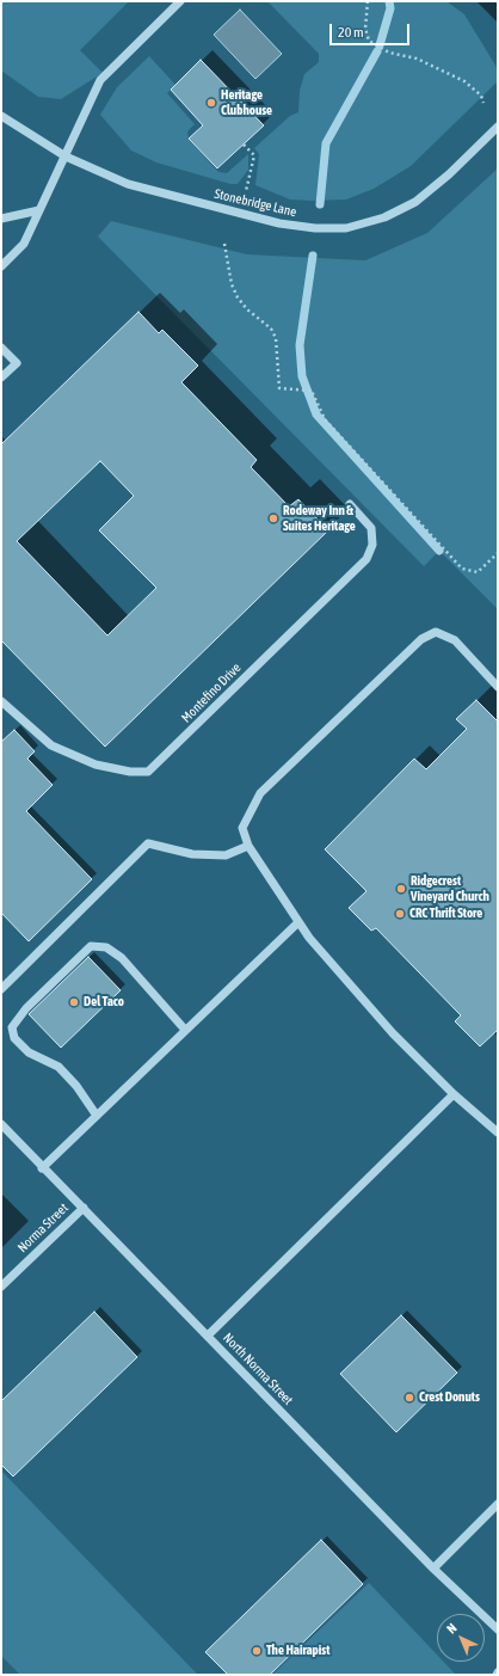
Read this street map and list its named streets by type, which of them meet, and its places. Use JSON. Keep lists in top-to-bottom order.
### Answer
{
  "streets": {
    "street": [
      "Stonebridge Lane",
      "Montefino Drive",
      "Norma Street",
      "North Norma Street"
    ]
  },
  "crossings": [
    ["Norma Street", "North Norma Street"]
  ],
  "places": [
    "Heritage Clubhouse",
    "Rodeway Inn & Suites Heritage",
    "Ridgecrest Vineyard Church",
    "CRC Thrift Store",
    "Del Taco",
    "Crest Donuts",
    "The Hairapist"
  ],
  "scale_bar": "20 m",
  "north": "top left"
}
